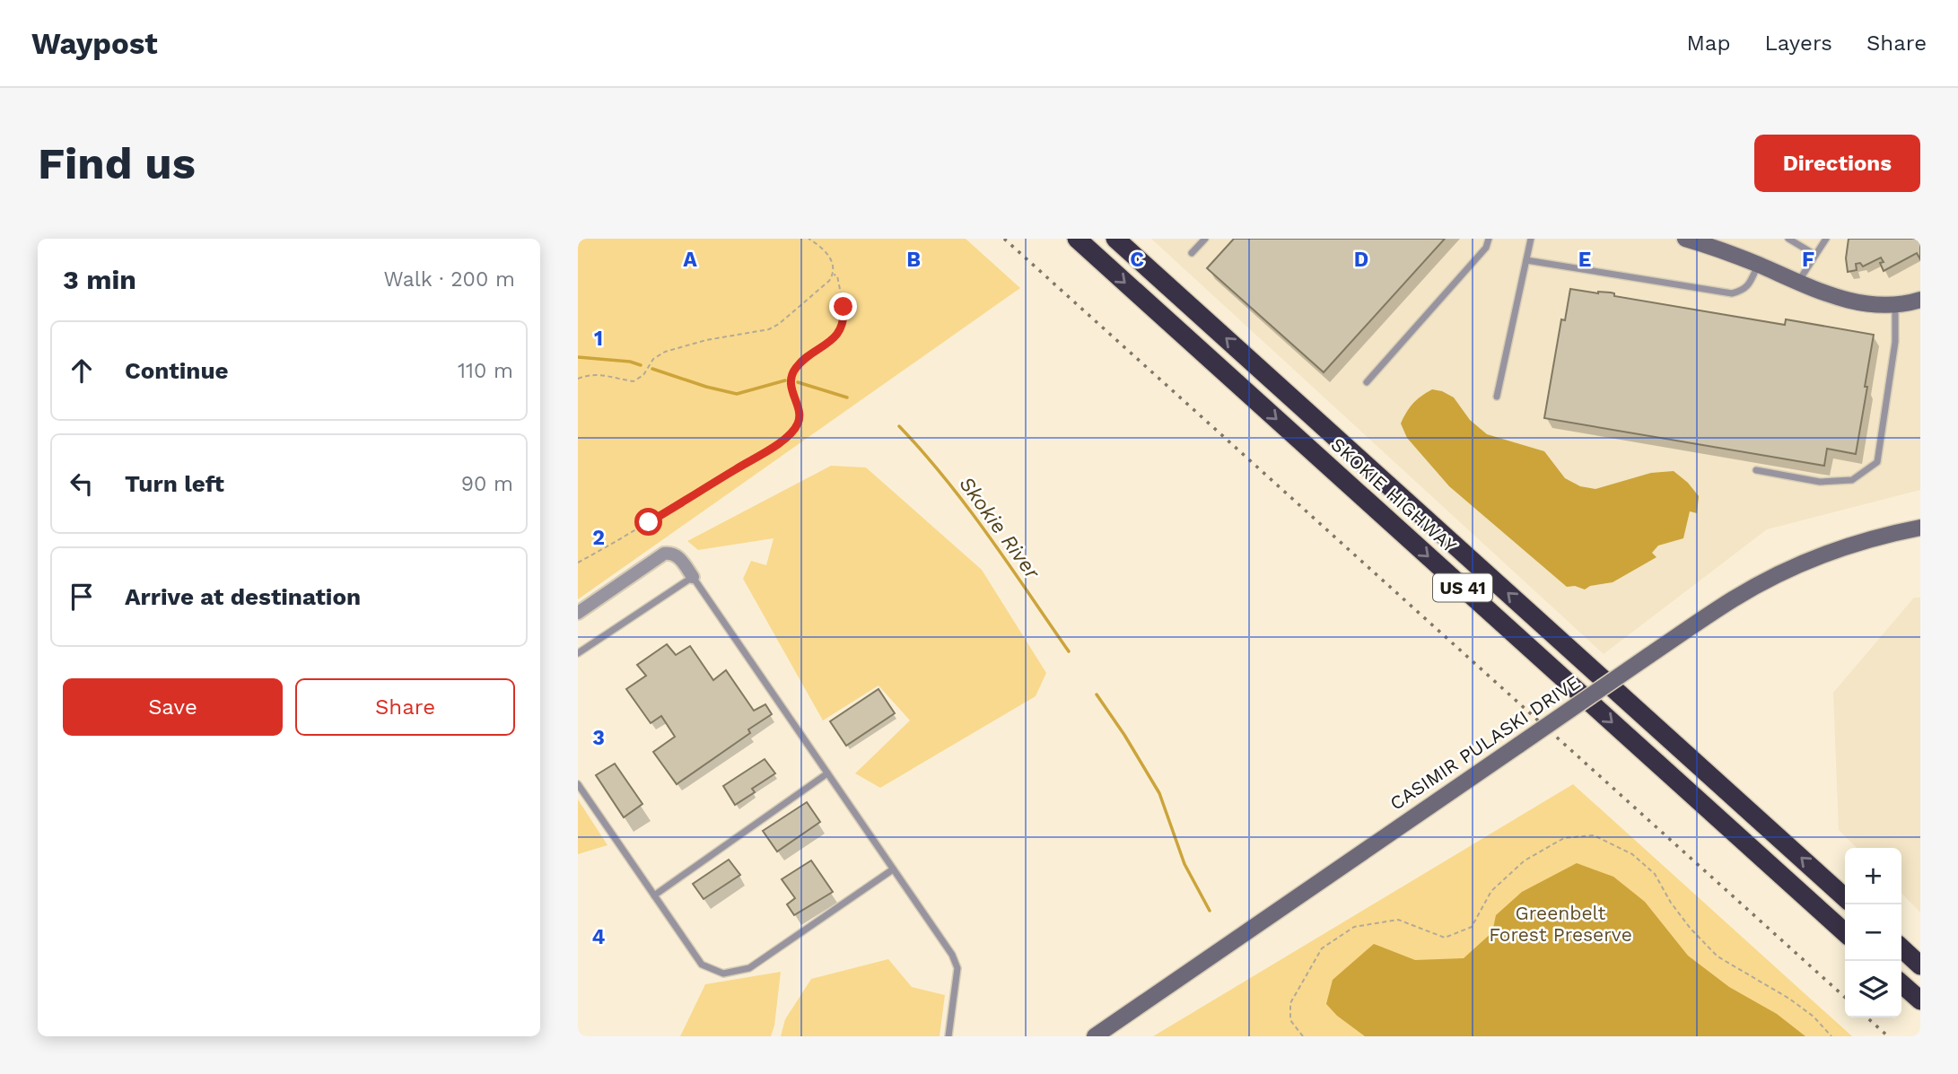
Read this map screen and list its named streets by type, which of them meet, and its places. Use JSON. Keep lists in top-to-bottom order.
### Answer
{
  "streets": {
    "highway": ["SKOKIE HIGHWAY", "US 41"],
    "street": ["CASIMIR PULASKI DRIVE"]
  },
  "water": ["Skokie River"],
  "parks": ["Greenbelt Forest Preserve"],
  "page": {
    "header": "Waypost",
    "nav": ["Map", "Layers", "Share"],
    "buttons": [
      "Directions",
      ["Save", "Share"]
    ],
    "title": "Find us",
    "heading": ["3 min", "Walk · 200 m"],
    "list": [
      ["Continue", "110 m"],
      ["Turn left", "90 m"],
      "Arrive at destination"
    ],
    "map_buttons": ["+", "−"]
  },
  "grid": {
    "columns": [
      "A",
      "B",
      "C",
      "D",
      "E",
      "F"
    ],
    "rows": [
      "1",
      "2",
      "3",
      "4"
    ]
  }
}
